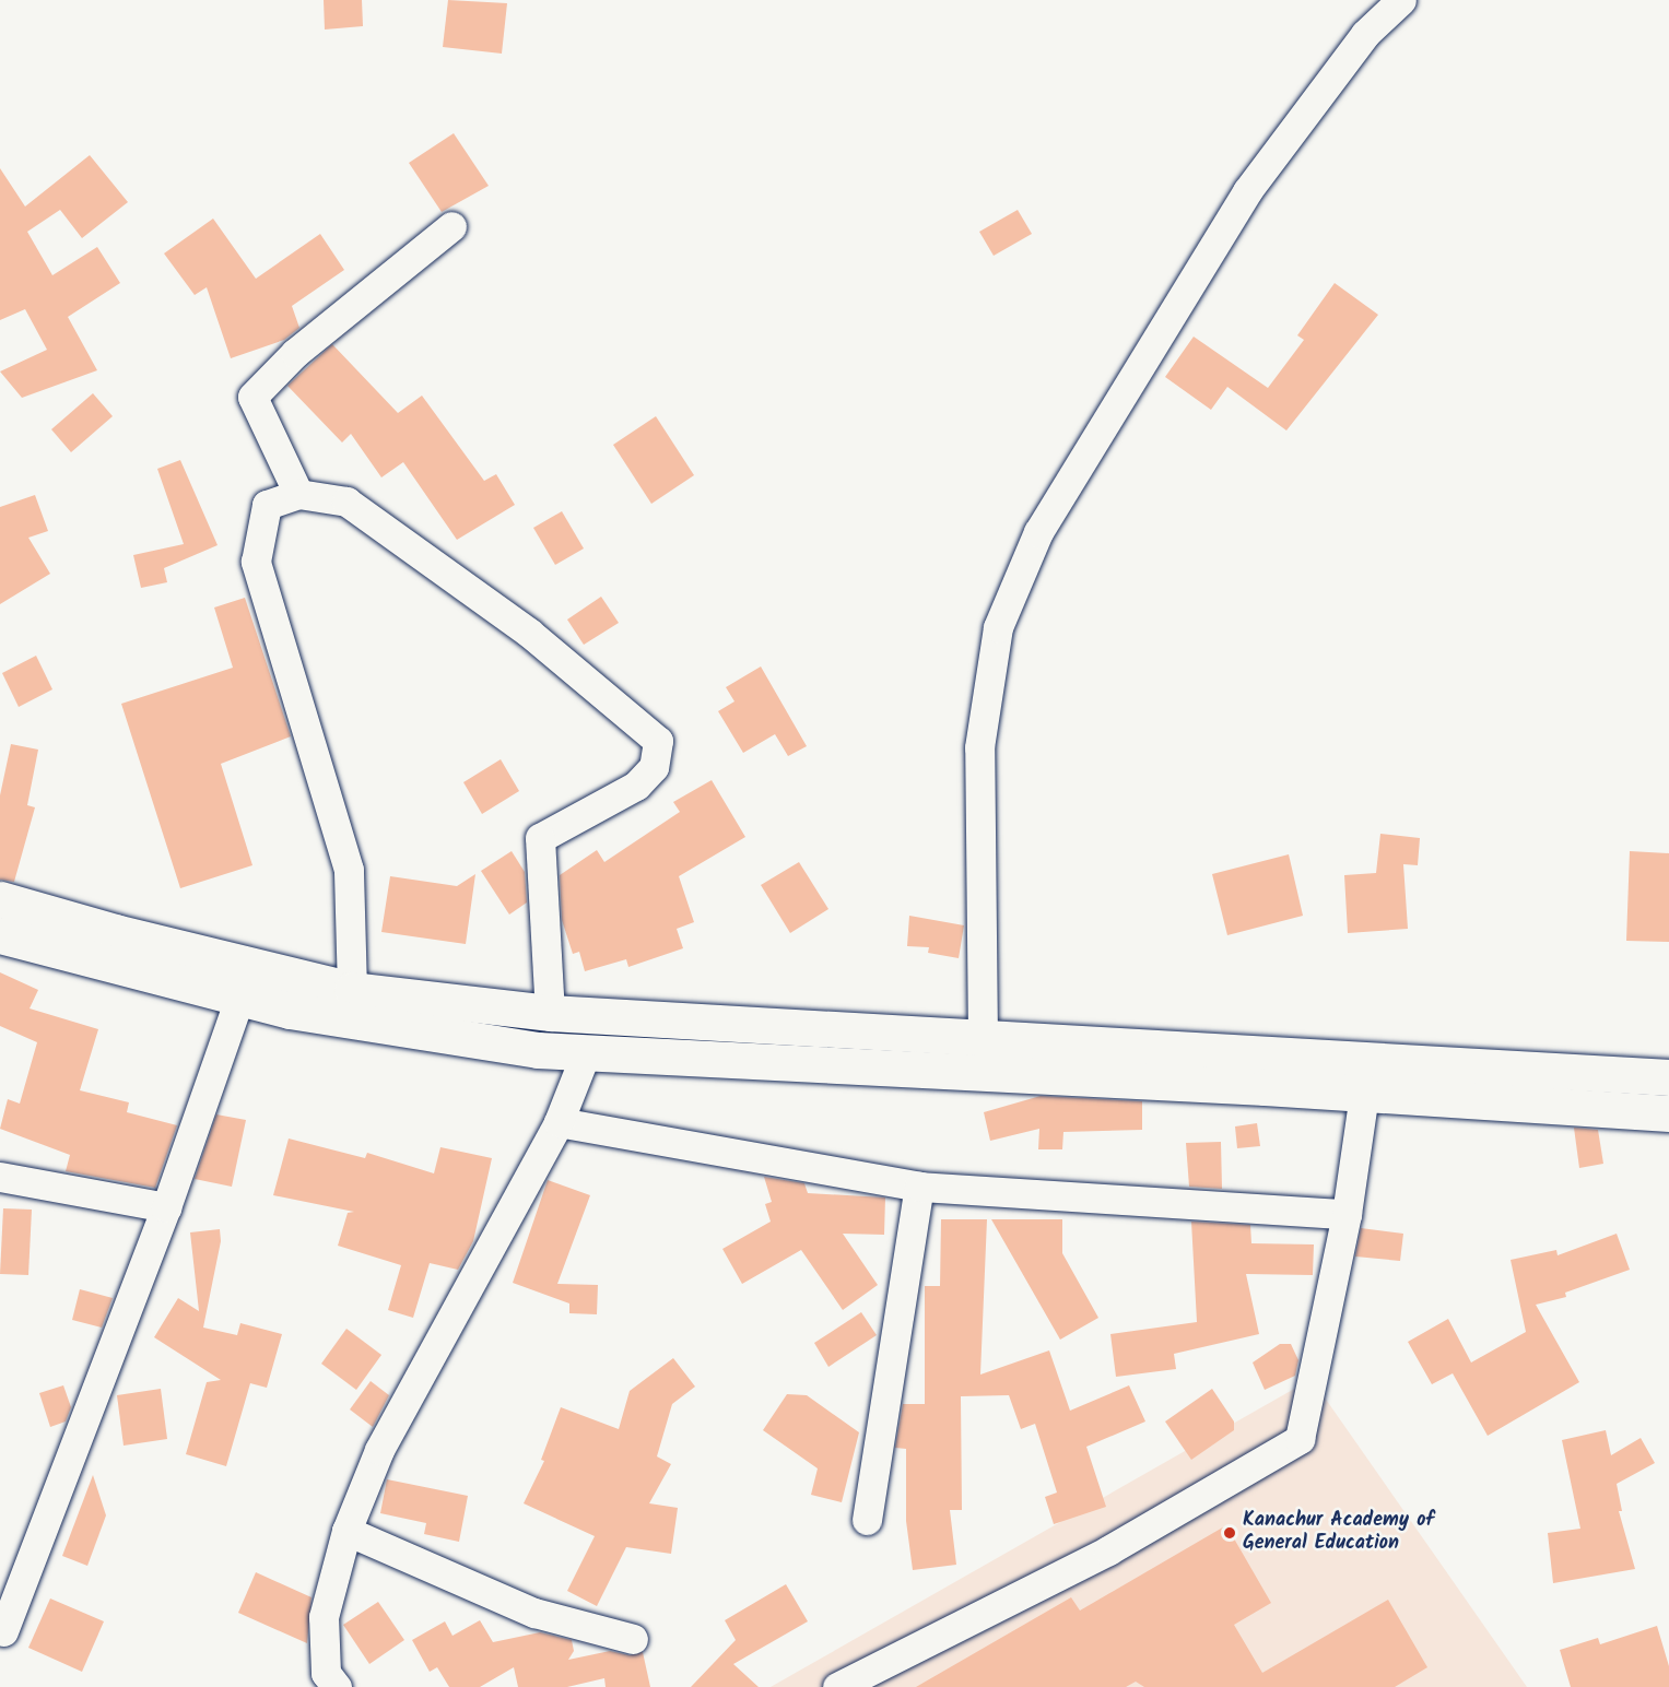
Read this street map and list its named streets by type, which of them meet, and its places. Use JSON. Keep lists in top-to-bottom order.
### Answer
{
  "places": ["Kanachur Academy of General Education"]
}
